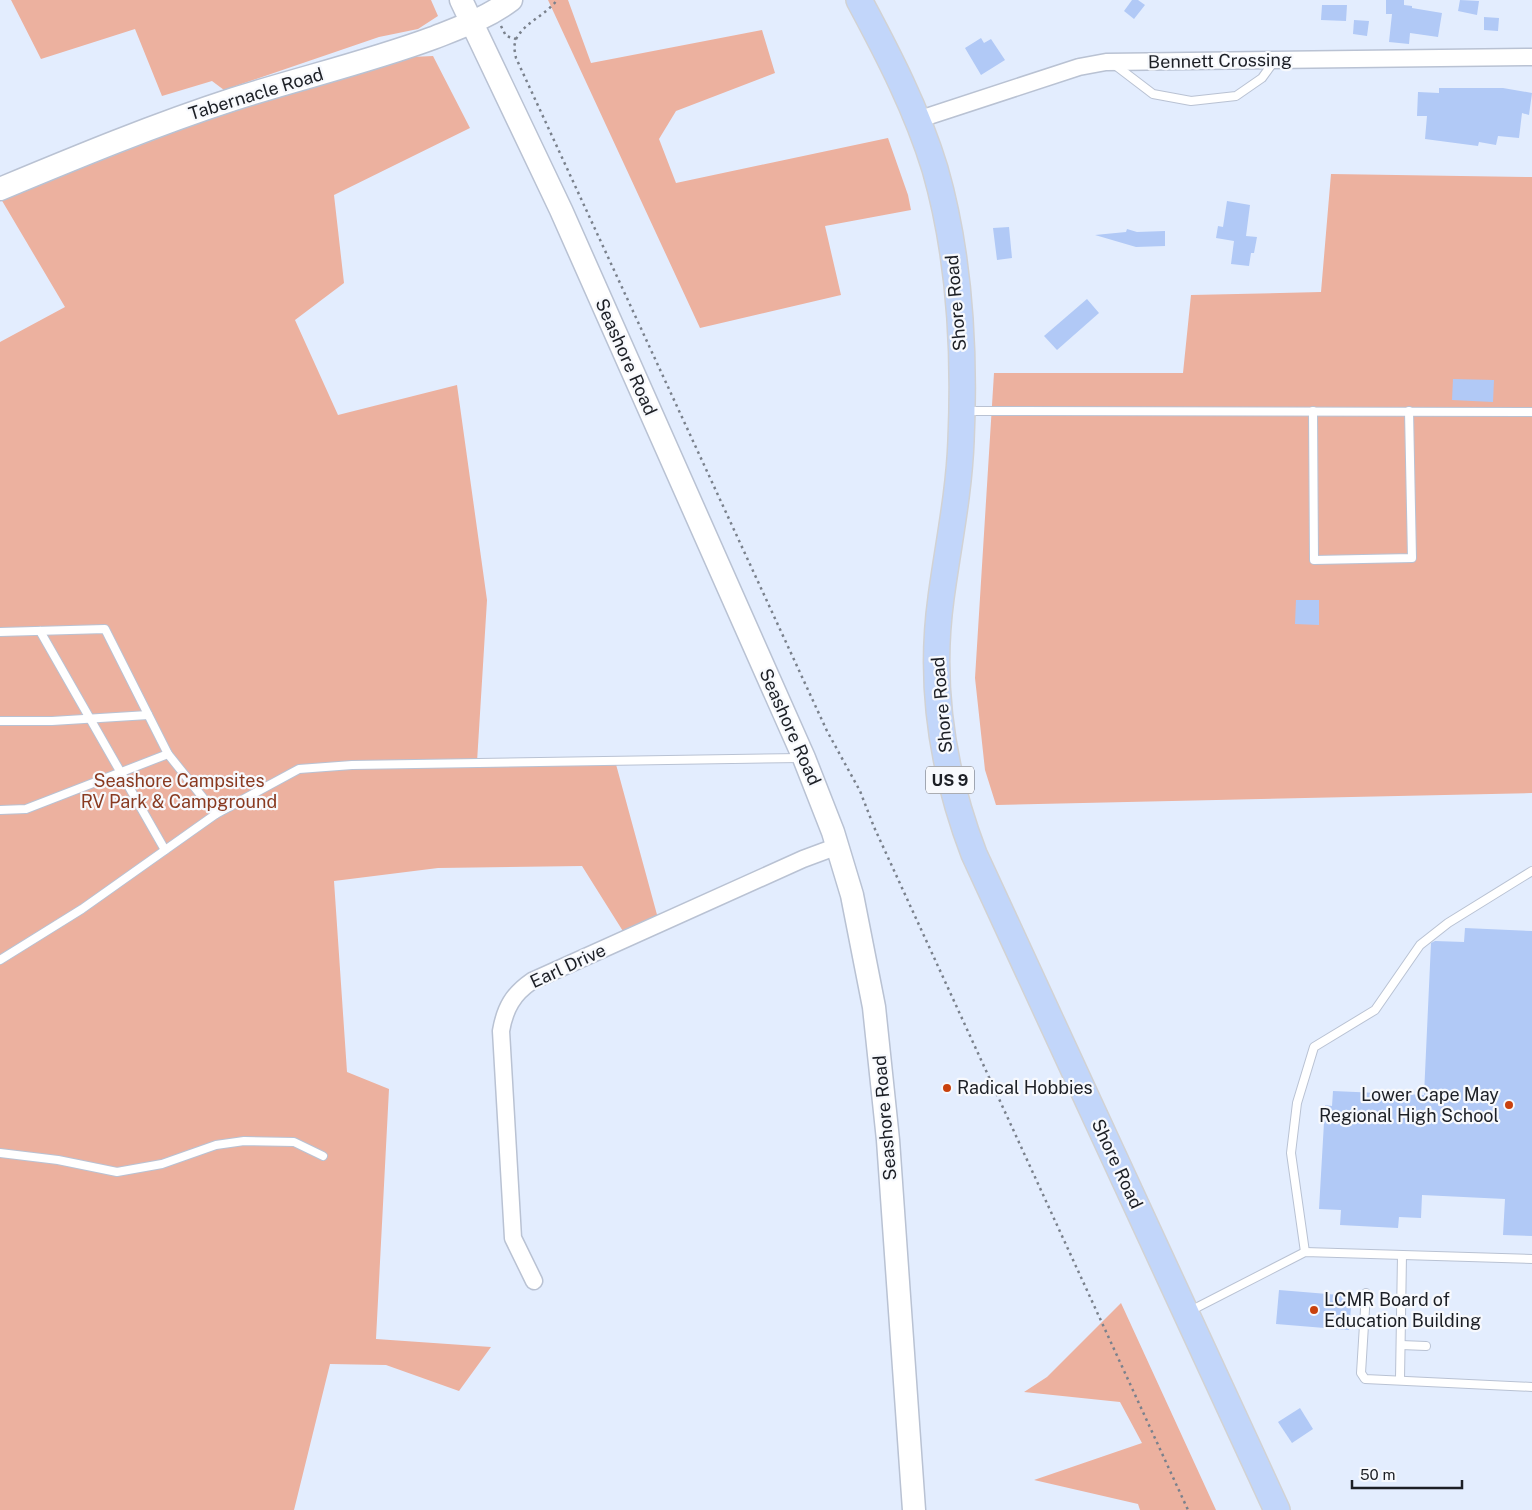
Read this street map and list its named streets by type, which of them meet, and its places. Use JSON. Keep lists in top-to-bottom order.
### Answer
{
  "streets": {
    "main road": ["Shore Road", "US 9"],
    "street": [
      "Bennett Crossing",
      "Tabernacle Road",
      "Seashore Road",
      "Earl Drive"
    ]
  },
  "crossings": [
    ["Bennett Crossing", "Shore Road"],
    ["Tabernacle Road", "Seashore Road"],
    ["Seashore Road", "Earl Drive"]
  ],
  "parks": ["Seashore Campsites RV Park & Campground"],
  "places": ["Radical Hobbies", "Lower Cape May Regional High School", "LCMR Board of Education Building"],
  "scale_bar": "50 m"
}
